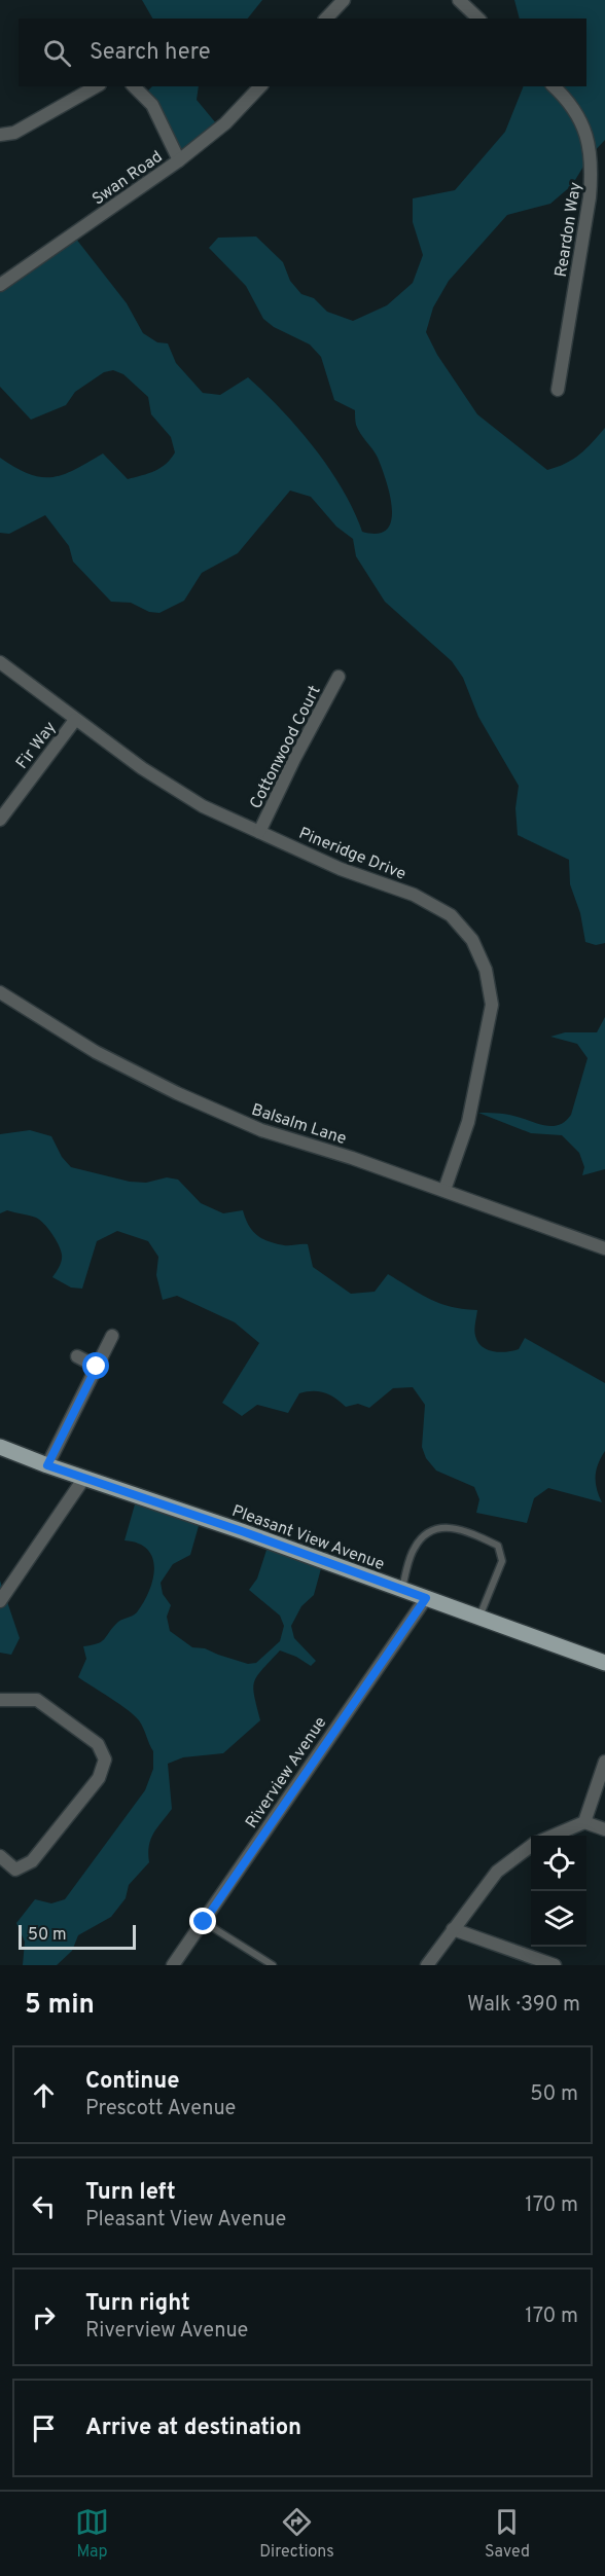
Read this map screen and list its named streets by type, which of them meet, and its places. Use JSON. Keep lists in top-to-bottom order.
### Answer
{
  "streets": {
    "main road": ["Pleasant View Avenue"],
    "street": [
      "Swan Road",
      "Reardon Way",
      "Fir Way",
      "Cottonwood Court",
      "Pineridge Drive",
      "Balsalm Lane",
      "Riverview Avenue"
    ]
  },
  "crossings": [
    ["Fir Way", "Pineridge Drive"],
    ["Cottonwood Court", "Pineridge Drive"],
    ["Pineridge Drive", "Balsalm Lane"],
    ["Pleasant View Avenue", "Riverview Avenue"]
  ],
  "scale_bar": "50 m",
  "page": {
    "search": "Search here",
    "scale": "50 m",
    "heading": ["5 min", "Walk · 390 m"],
    "list": [
      ["Continue", "Prescott Avenue", "50 m"],
      ["Turn left", "Pleasant View Avenue", "170 m"],
      ["Turn right", "Riverview Avenue", "170 m"],
      "Arrive at destination"
    ],
    "nav": ["Map", "Directions", "Saved"]
  }
}
